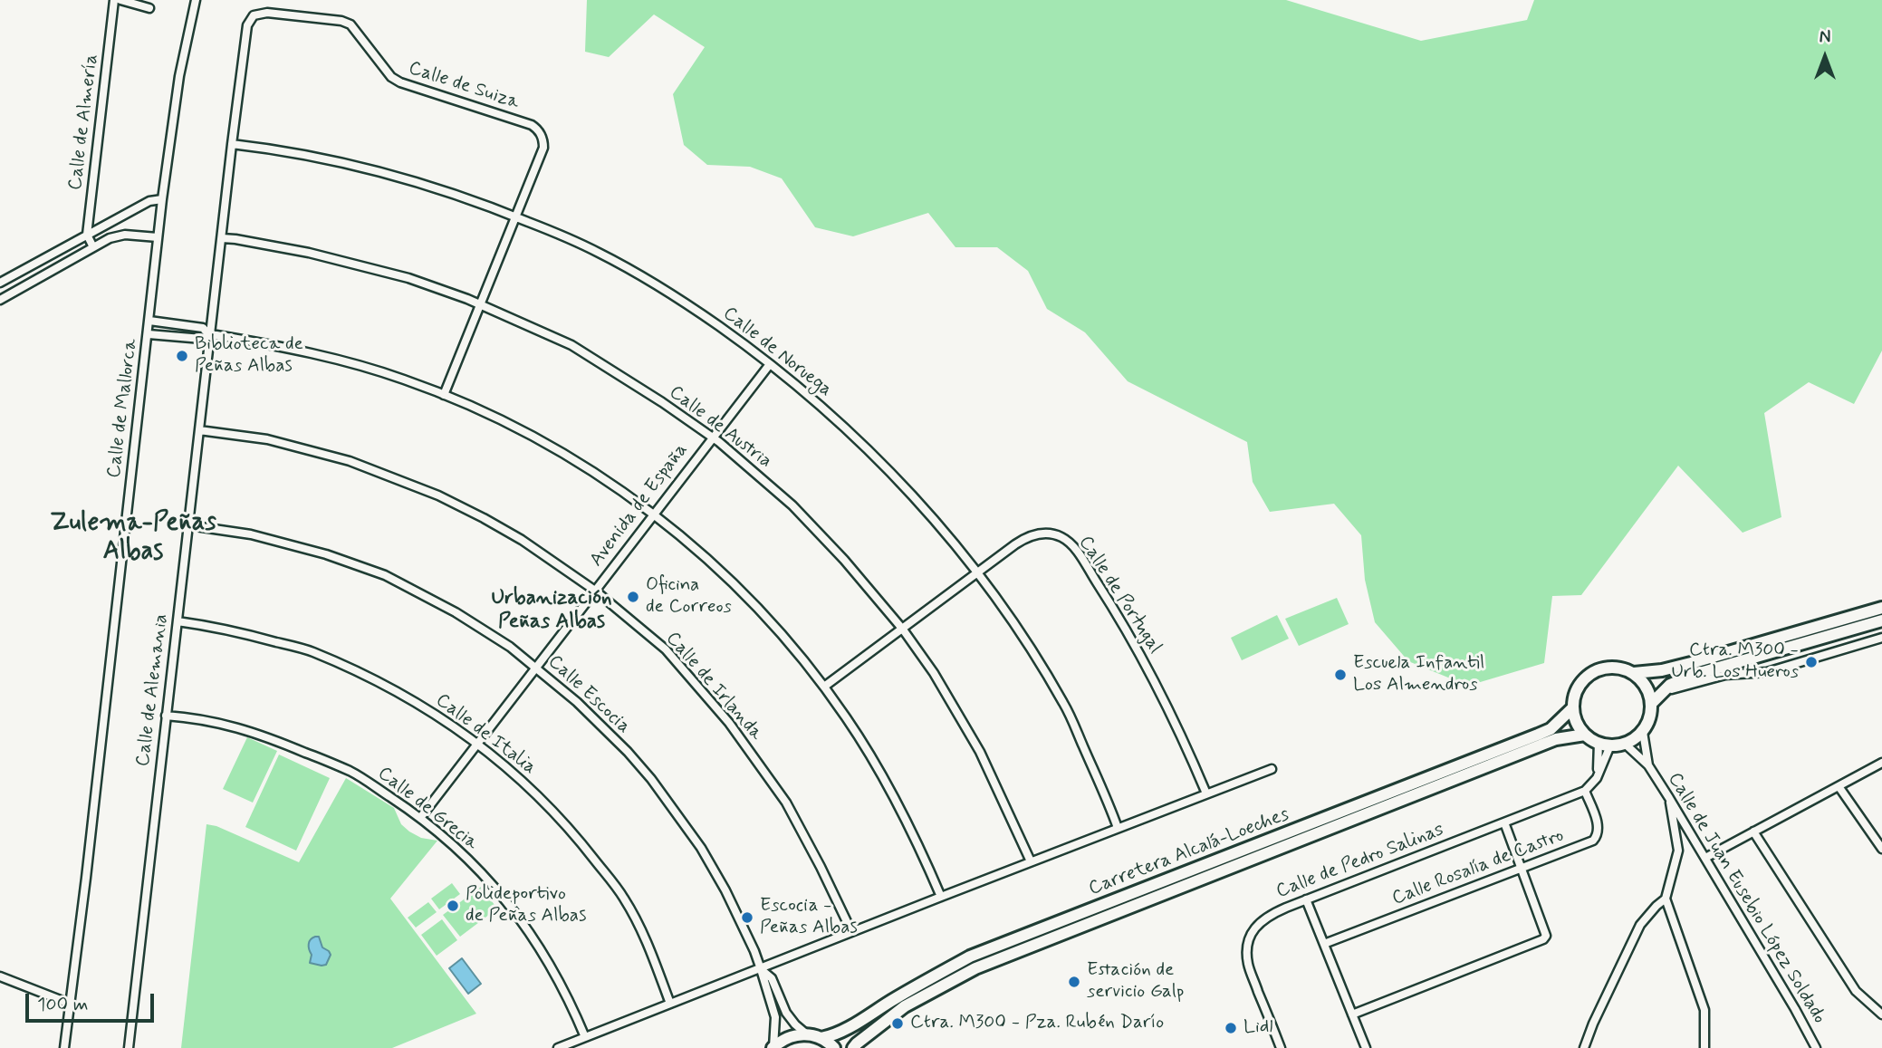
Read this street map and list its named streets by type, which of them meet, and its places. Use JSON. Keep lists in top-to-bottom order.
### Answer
{
  "streets": {
    "main road": ["Carretera Alcalá-Loeches"],
    "street": [
      "Calle de Suiza",
      "Calle de Almería",
      "Calle de Noruega",
      "Calle de Mallorca",
      "Calle de Austria",
      "Avenida de España",
      "Calle de Portugal",
      "Calle de Irlanda",
      "Calle de Alemania",
      "Calle Escocia",
      "Calle de Italia",
      "Calle de Grecia",
      "Calle de Pedro Salinas",
      "Calle Rosalía de Castro",
      "Calle de Juan Eusebio López Soldado"
    ]
  },
  "crossings": [
    ["Calle de Suiza", "Calle de Noruega"],
    ["Calle de Suiza", "Calle de Austria"],
    ["Calle de Suiza", "Calle de Alemania"],
    ["Calle de Noruega", "Avenida de España"],
    ["Calle de Noruega", "Calle de Portugal"],
    ["Calle de Austria", "Avenida de España"],
    ["Calle de Austria", "Calle de Portugal"],
    ["Avenida de España", "Calle de Irlanda"],
    ["Avenida de España", "Calle Escocia"],
    ["Avenida de España", "Calle de Italia"],
    ["Avenida de España", "Calle de Grecia"],
    ["Calle de Irlanda", "Calle de Alemania"],
    ["Calle de Alemania", "Calle Escocia"],
    ["Calle de Alemania", "Calle de Italia"],
    ["Calle de Alemania", "Calle de Grecia"],
    ["Carretera Alcalá-Loeches", "Calle de Pedro Salinas"],
    ["Carretera Alcalá-Loeches", "Calle de Juan Eusebio López Soldado"],
    ["Calle de Pedro Salinas", "Calle Rosalía de Castro"],
    ["Calle de Pedro Salinas", "Calle de Juan Eusebio López Soldado"]
  ],
  "districts": ["Zulema-Peñas Albas", "Urbanización Peñas Albas"],
  "places": [
    "Biblioteca de Peñas Albas",
    "Oficina de Correos",
    "Ctra. M300 - Urb. Los Hueros",
    "Escuela Infantil Los Almendros",
    "Polideportivo de Peñas Albas",
    "Escocia - Peñas Albas",
    "Estación de servicio Galp",
    "Ctra. M300 - Pza. Rubén Darío",
    "Lidl"
  ],
  "scale_bar": "100 m",
  "north": "top"
}
